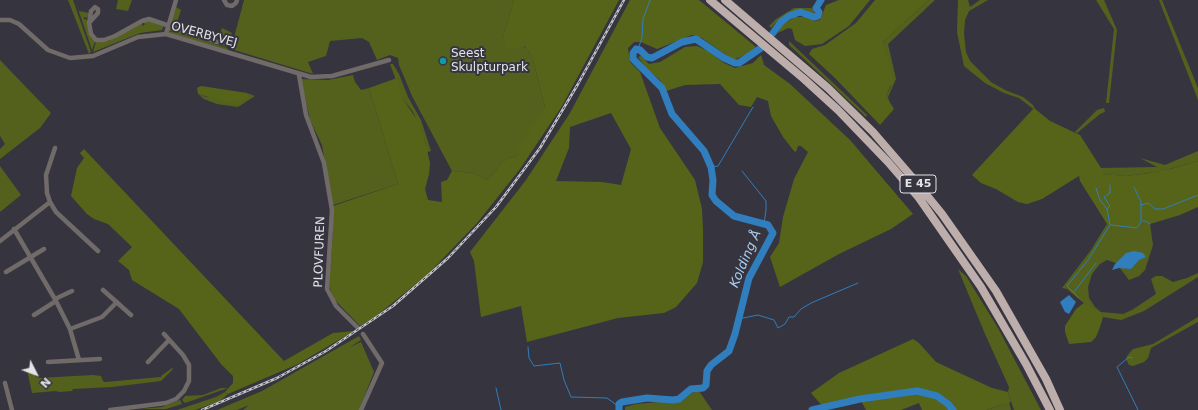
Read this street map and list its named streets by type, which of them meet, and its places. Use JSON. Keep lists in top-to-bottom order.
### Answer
{
  "streets": {
    "highway": ["E 45"],
    "street": ["OVERBYVEJ", "PLOVFUREN"]
  },
  "crossings": [
    ["OVERBYVEJ", "PLOVFUREN"]
  ],
  "water": ["Kolding Å"],
  "places": ["Seest Skulpturpark"],
  "north": "bottom right"
}
